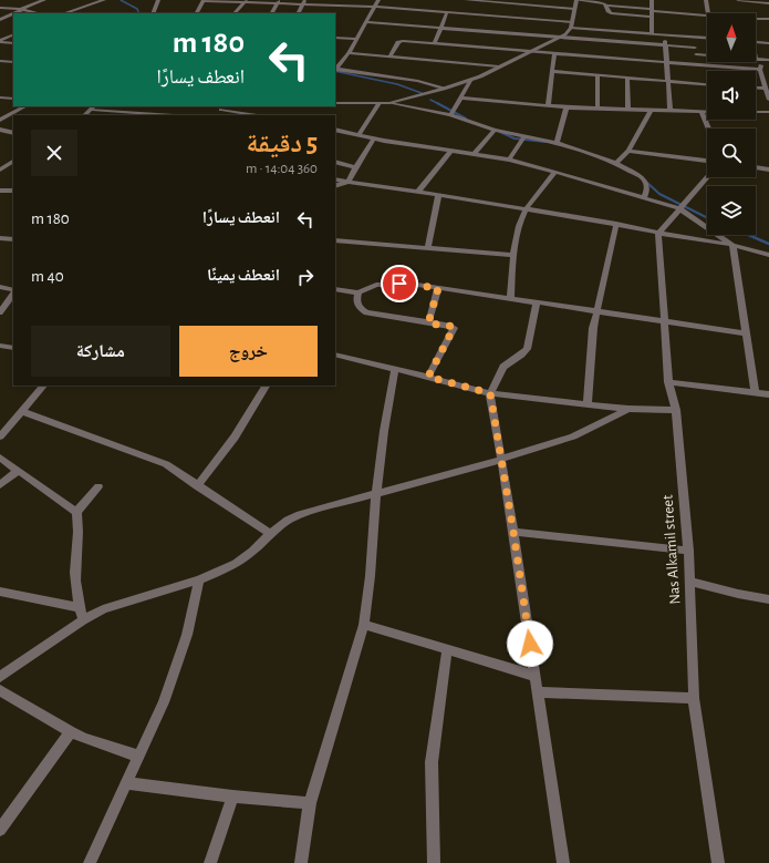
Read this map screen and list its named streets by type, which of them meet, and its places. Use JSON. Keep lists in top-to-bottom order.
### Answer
{
  "streets": {
    "street": ["Nas Alkamil street"]
  },
  "north": "top",
  "page": {
    "turn": ["180 m", "انعطف يسارًا"],
    "heading": ["5 دقيقة", "360 m · 14:04"],
    "list": [
      {
        "name": "انعطف يسارًا",
        "value": "180 m"
      },
      {
        "name": "انعطف يمينًا",
        "value": "40 m"
      }
    ],
    "buttons": ["خروج", "مشاركة"]
  }
}
